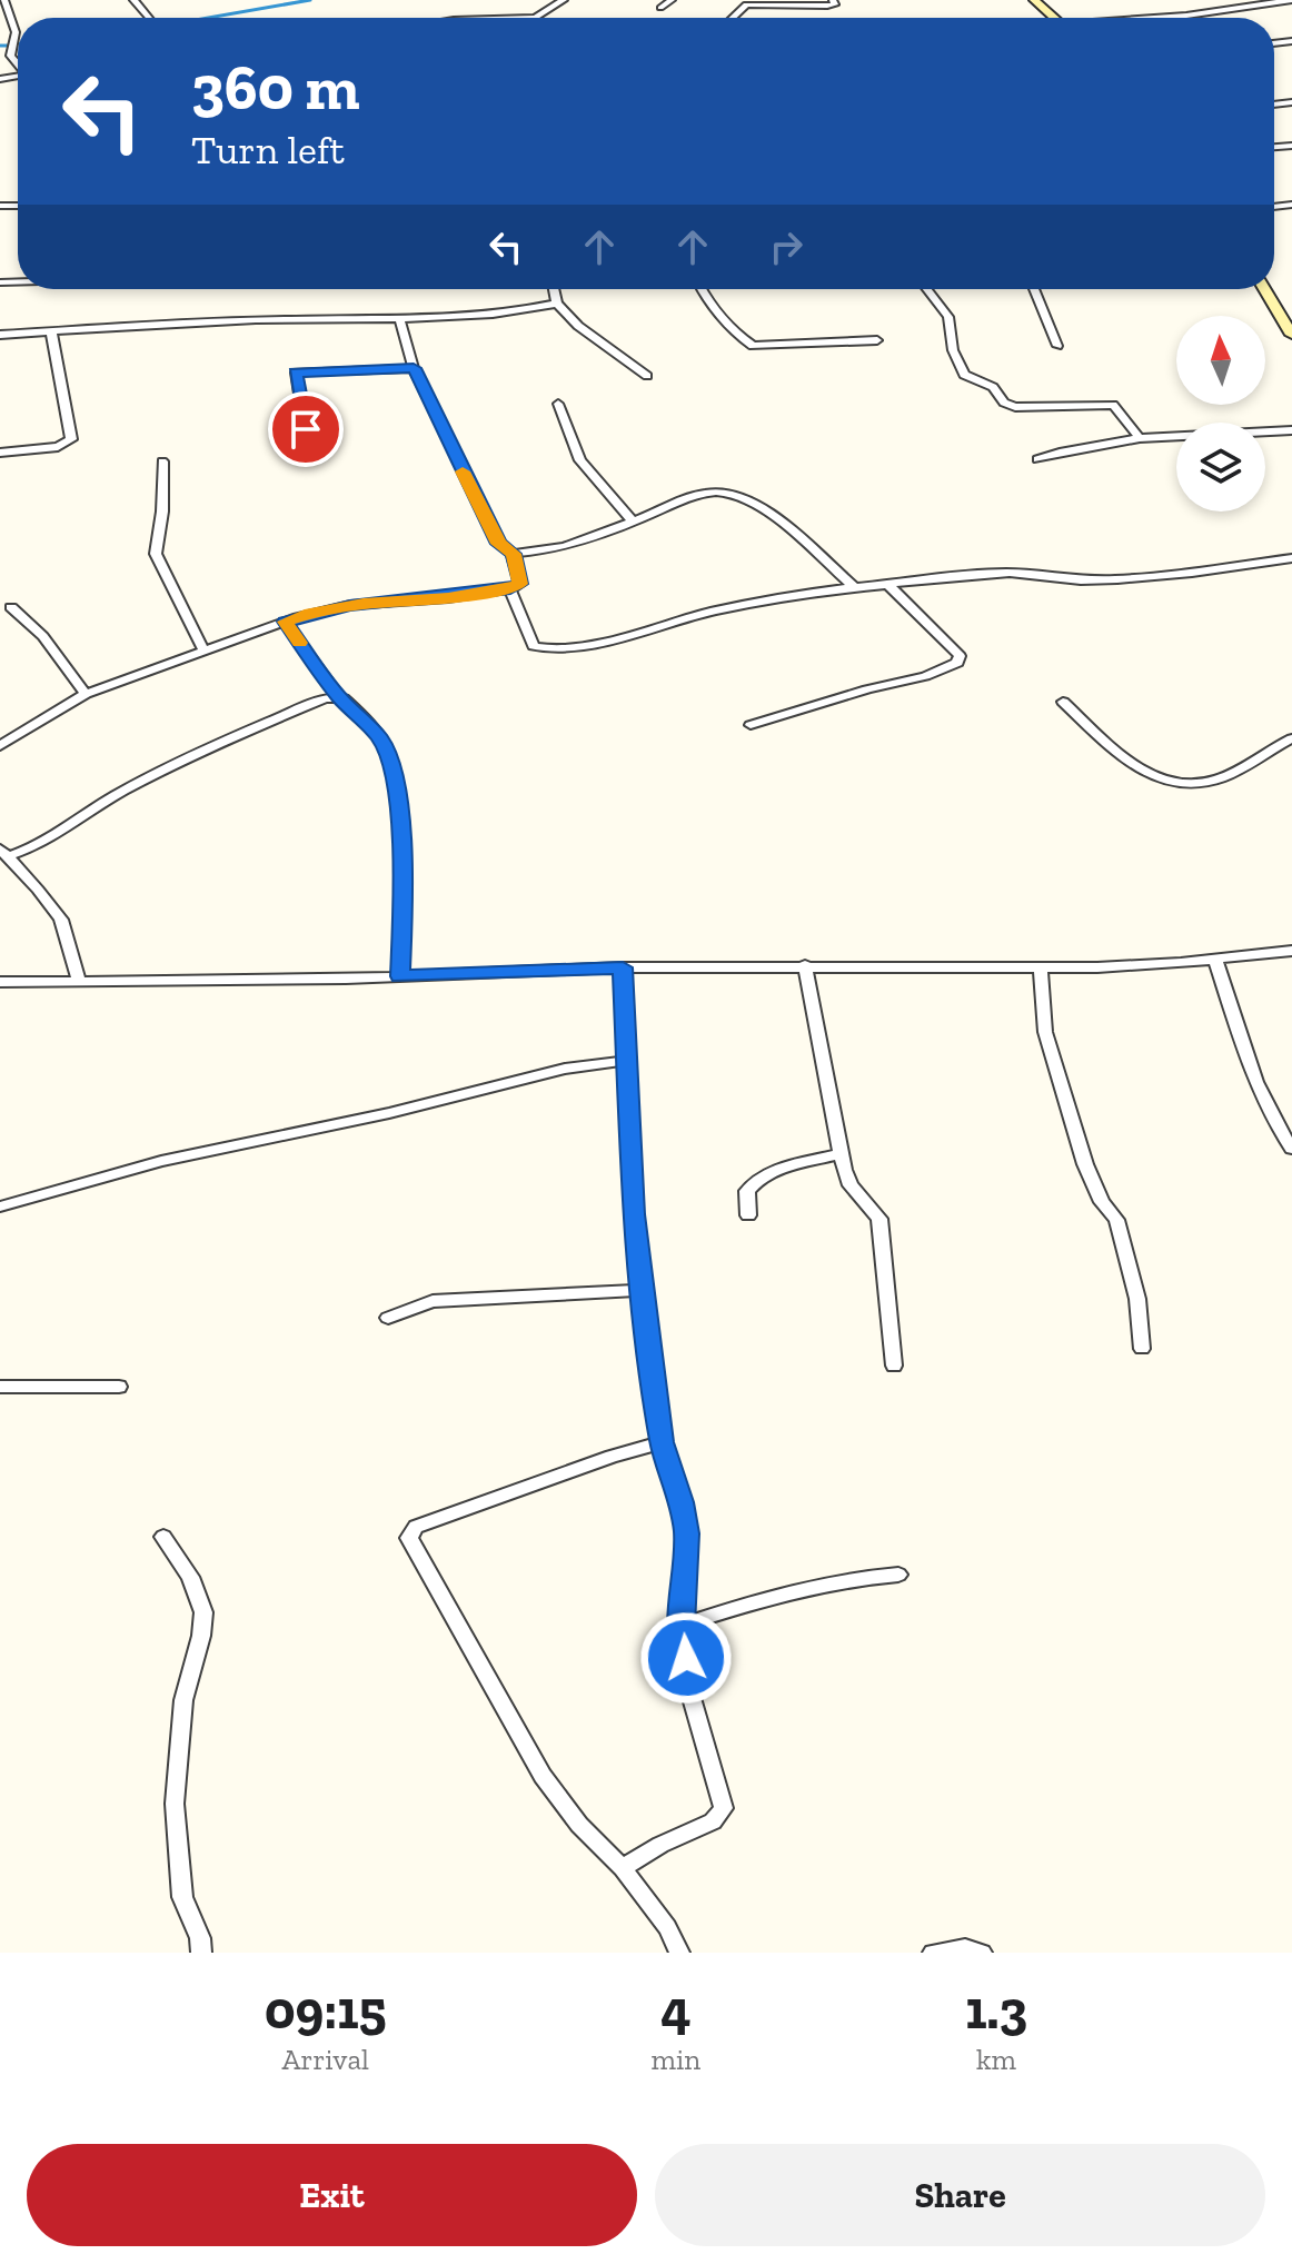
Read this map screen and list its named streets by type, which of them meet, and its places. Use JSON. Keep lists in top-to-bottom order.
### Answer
{
  "north": "top",
  "page": {
    "turn": ["360 m", "Turn left"],
    "eta": [
      "09:15",
      "Arrival",
      "4",
      "min",
      "1.3",
      "km"
    ],
    "buttons": ["Exit", "Share"]
  }
}
